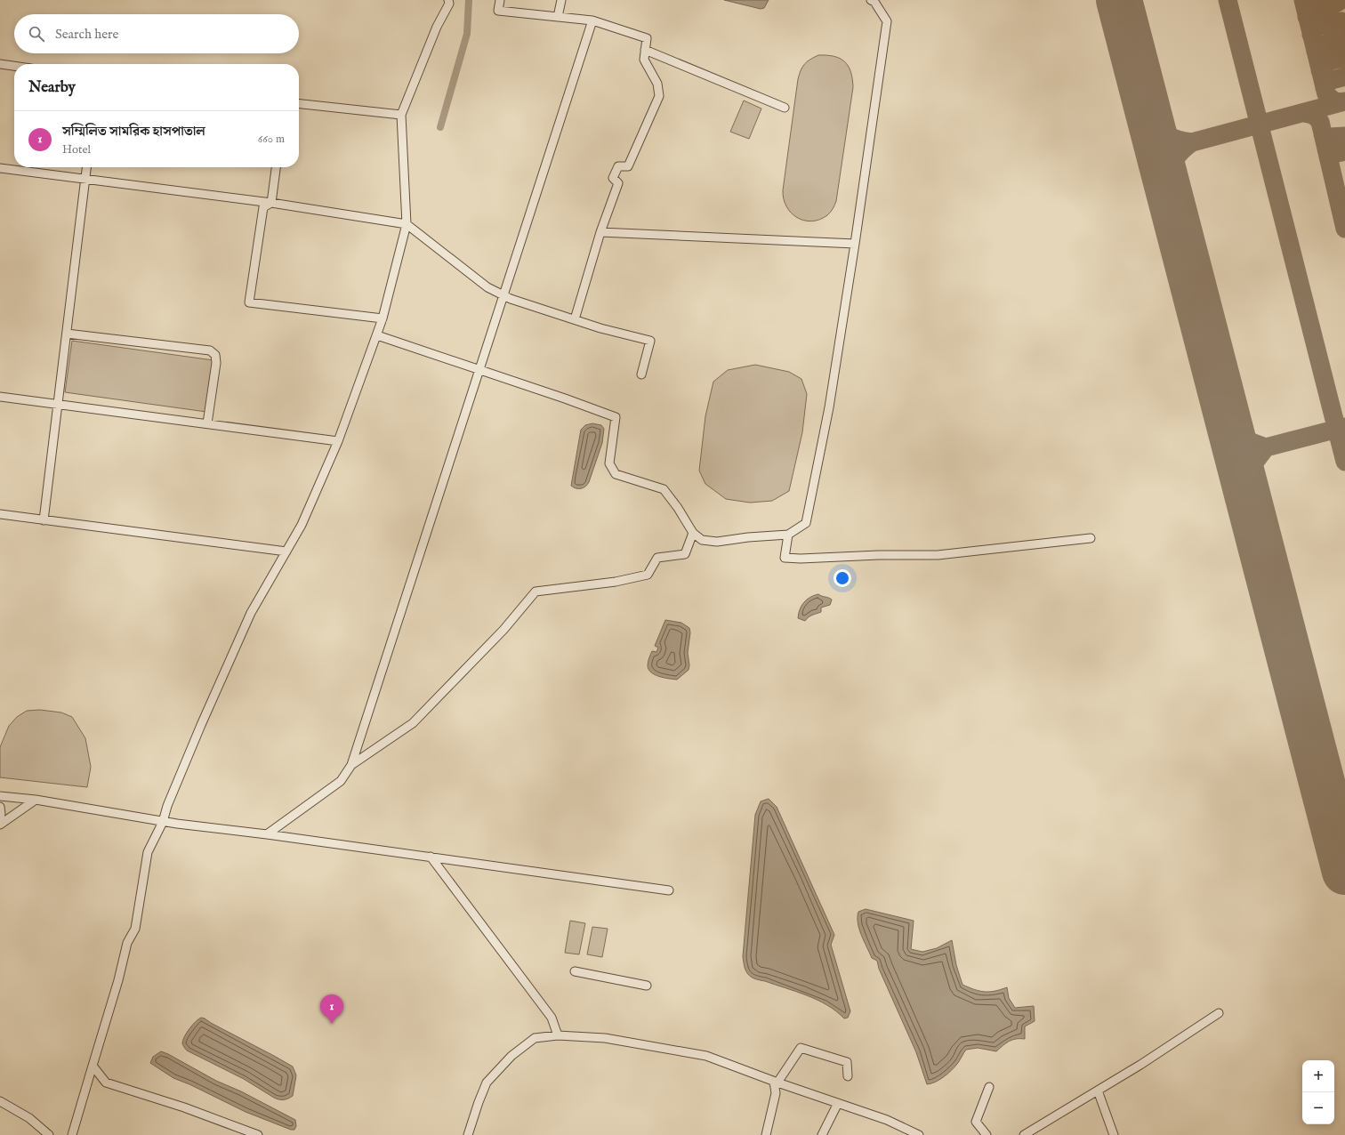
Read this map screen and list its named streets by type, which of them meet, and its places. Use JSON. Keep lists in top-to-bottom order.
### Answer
{
  "page": {
    "search": "Search here",
    "heading": "Nearby",
    "list": [
      {
        "mark": "1",
        "name": "সম্মিলিত সামরিক হাসপাতাল",
        "note": "Hotel",
        "value": "660 m"
      }
    ],
    "pins": "1",
    "map_buttons": ["+", "−"]
  }
}
